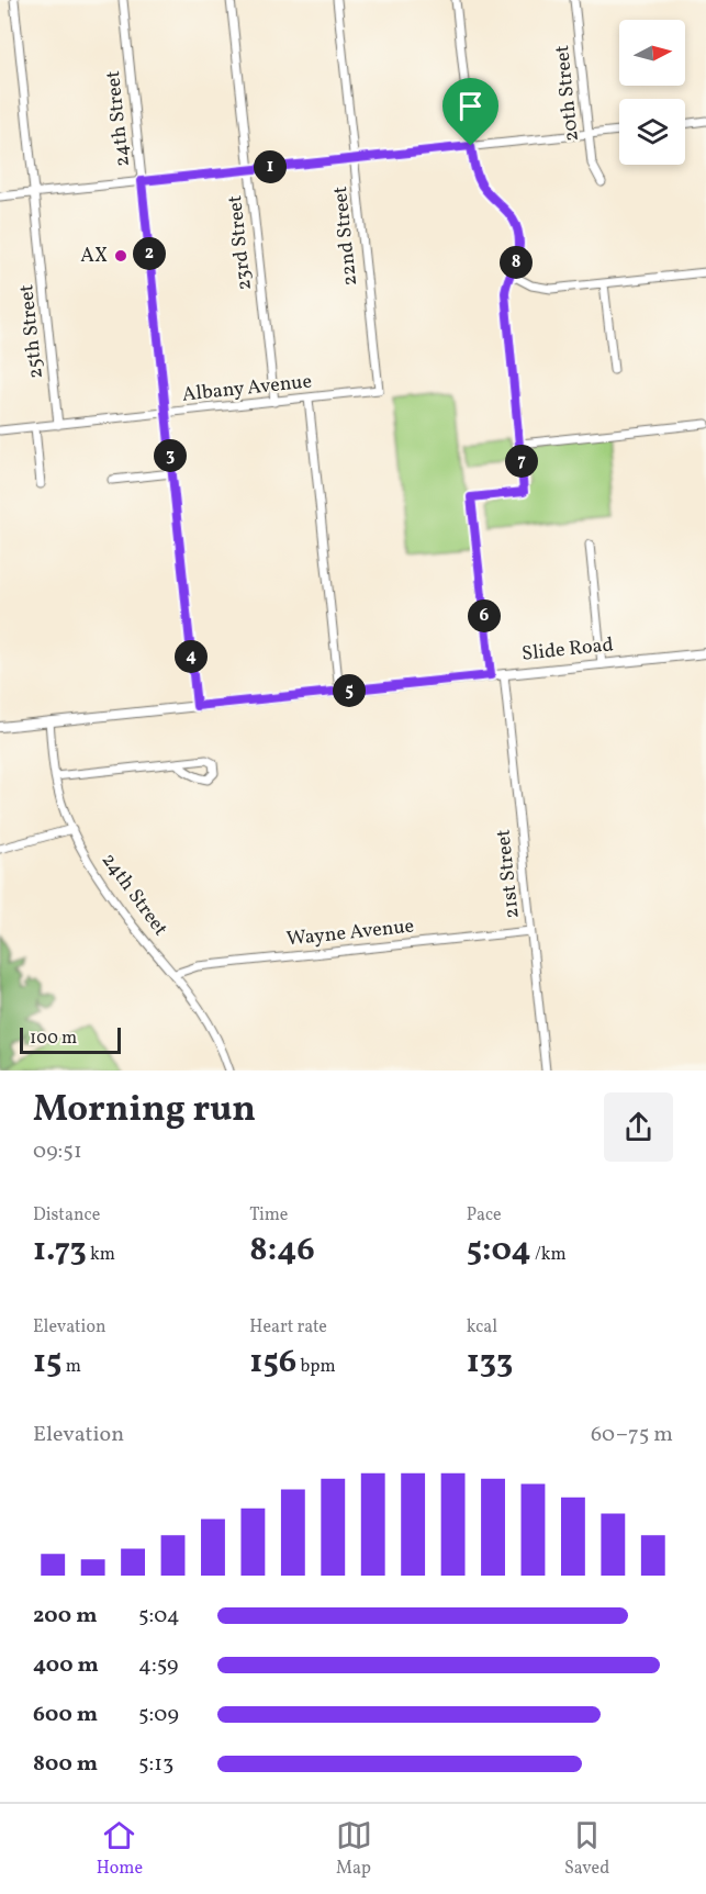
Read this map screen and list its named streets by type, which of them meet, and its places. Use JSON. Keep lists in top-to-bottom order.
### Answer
{
  "streets": {
    "main road": ["Slide Road"],
    "street": [
      "20th Street",
      "24th Street",
      "22nd Street",
      "23rd Street",
      "25th Street",
      "Albany Avenue",
      "21st Street",
      "Wayne Avenue"
    ]
  },
  "crossings": [
    ["24th Street", "Albany Avenue"],
    ["24th Street", "Slide Road"],
    ["24th Street", "Wayne Avenue"],
    ["22nd Street", "Albany Avenue"],
    ["23rd Street", "Albany Avenue"],
    ["25th Street", "Albany Avenue"],
    ["Slide Road", "21st Street"],
    ["21st Street", "Wayne Avenue"]
  ],
  "places": ["AX"],
  "scale_bar": "100 m",
  "north": "right",
  "page": {
    "pins": [
      "1",
      "2",
      "8",
      "3",
      "7",
      "6",
      "4",
      "5"
    ],
    "scale": "100 m",
    "heading": ["Morning run", "09:51"],
    "stats": [
      ["Distance", "1.73 km"],
      ["Time", "8:46"],
      ["Pace", "5:04 /km"],
      ["Elevation", "15 m"],
      ["Heart rate", "156 bpm"],
      ["kcal", "133"]
    ],
    "chart": ["Elevation", "60–75 m"],
    "list": [
      {
        "name": "200 m",
        "note": "5:04"
      },
      {
        "name": "400 m",
        "note": "4:59"
      },
      {
        "name": "600 m",
        "note": "5:09"
      },
      {
        "name": "800 m",
        "note": "5:13"
      }
    ],
    "tabs": ["Home", "Map", "Saved"]
  }
}
